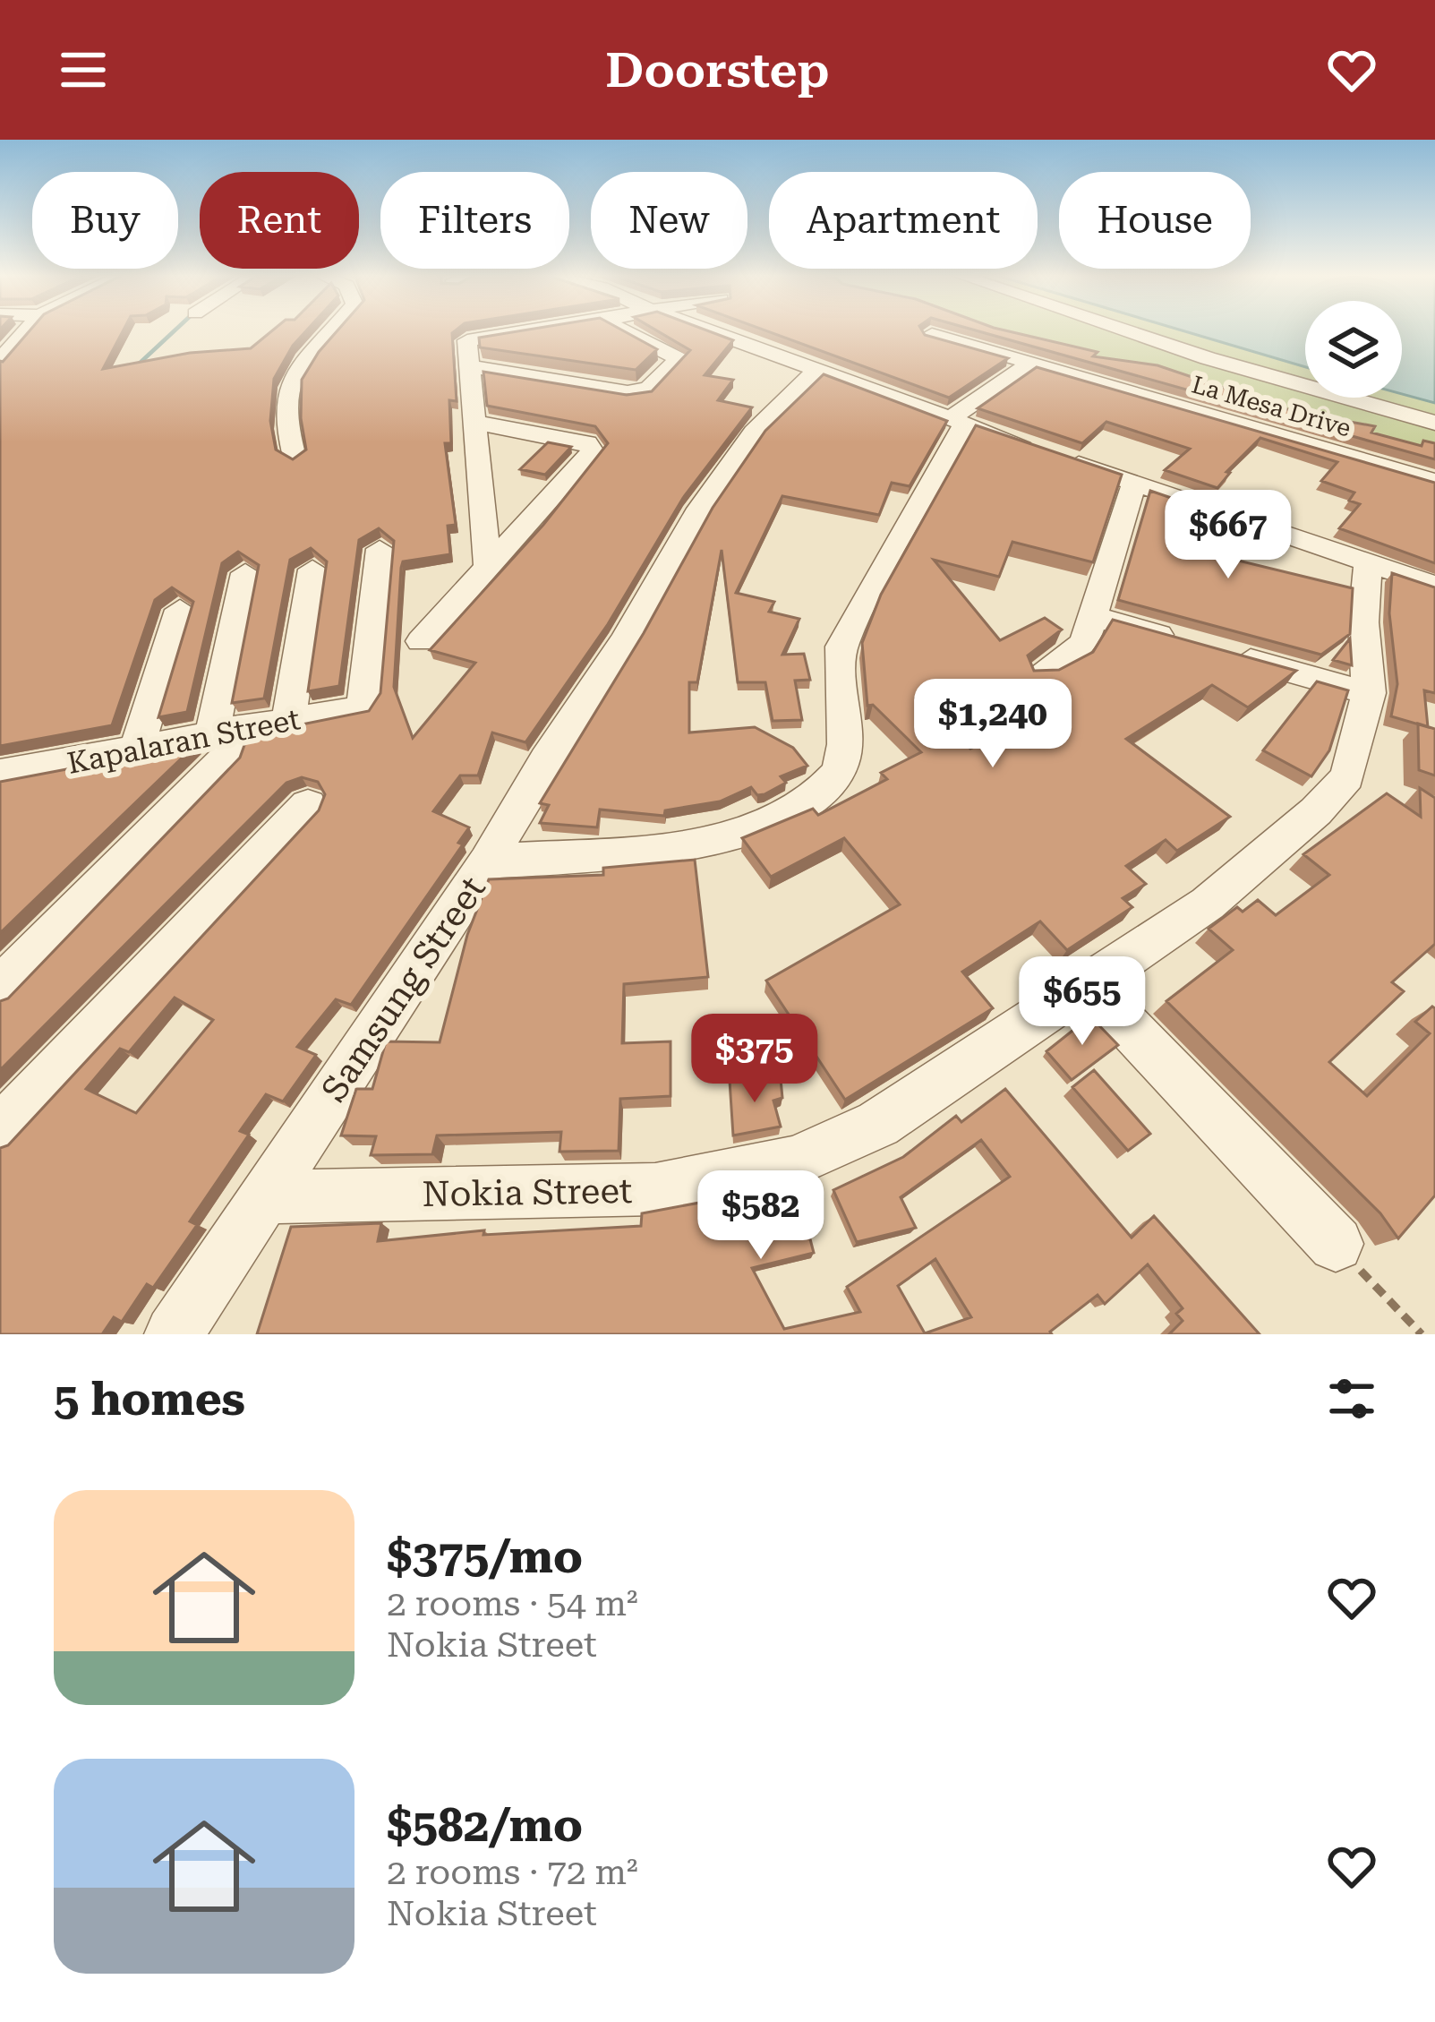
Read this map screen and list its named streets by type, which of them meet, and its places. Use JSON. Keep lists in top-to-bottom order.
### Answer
{
  "streets": {
    "street": [
      "La Mesa Drive",
      "Kapalaran Street",
      "Samsung Street",
      "Nokia Street"
    ]
  },
  "crossings": [
    ["Samsung Street", "Nokia Street"]
  ],
  "page": {
    "header": "Doorstep",
    "chip": [
      "Buy",
      "Rent",
      "Filters",
      "New",
      "Apartment",
      "House"
    ],
    "price": [
      "$667",
      "$1,240",
      "$655",
      "$375",
      "$582"
    ],
    "heading": "5 homes",
    "list": [
      {
        "name": "$375/mo",
        "note": "2 rooms · 54 m² · Nokia Street"
      },
      {
        "name": "$582/mo",
        "note": "2 rooms · 72 m² · Nokia Street"
      }
    ]
  }
}
